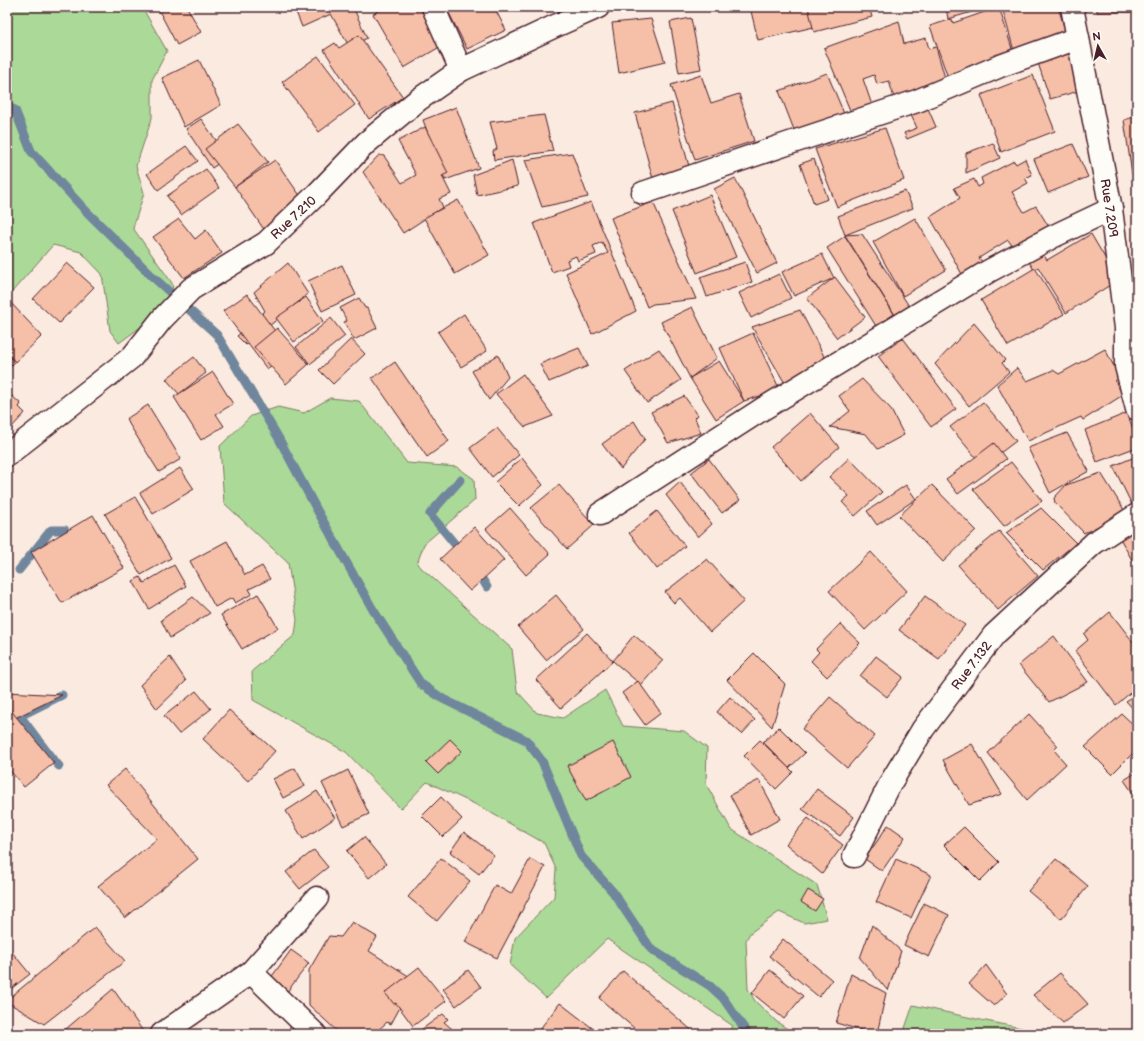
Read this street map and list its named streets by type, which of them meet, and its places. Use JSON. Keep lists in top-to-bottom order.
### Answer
{
  "streets": {
    "street": ["Rue 7.209", "Rue 7.210", "Rue 7.132"]
  },
  "north": "top"
}
